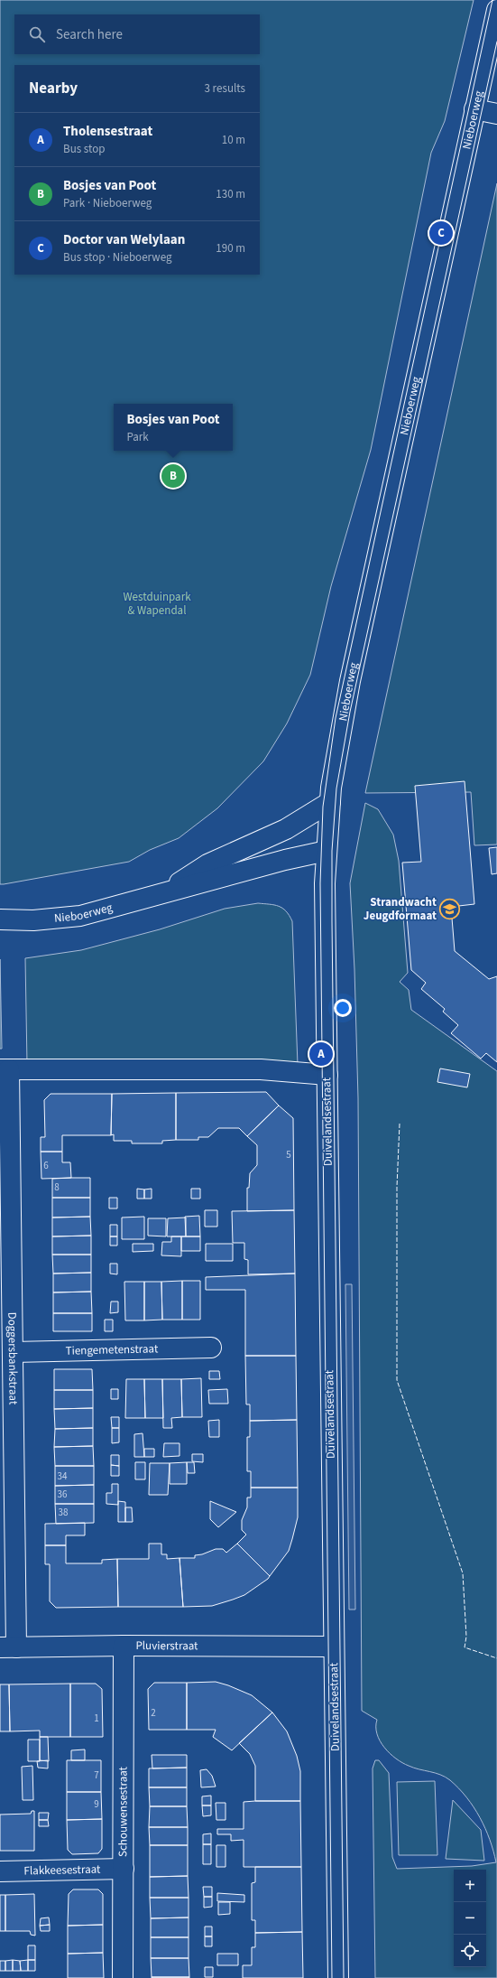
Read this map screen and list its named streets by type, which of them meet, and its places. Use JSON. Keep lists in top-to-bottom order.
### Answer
{
  "streets": {
    "street": [
      "Nieboerweg",
      "Duivelandsestraat",
      "Tiengemetenstraat",
      "Doggersbankstraat",
      "Pluvierstraat",
      "Schouwensestraat",
      "Flakkeesestraat"
    ]
  },
  "crossings": [
    ["Nieboerweg", "Duivelandsestraat"],
    ["Duivelandsestraat", "Pluvierstraat"],
    ["Tiengemetenstraat", "Doggersbankstraat"],
    ["Doggersbankstraat", "Pluvierstraat"],
    ["Pluvierstraat", "Schouwensestraat"],
    ["Schouwensestraat", "Flakkeesestraat"]
  ],
  "parks": ["Westduinpark & Wapendal"],
  "places": {
    "school or university": ["Strandwacht Jeugdformaat"]
  },
  "house_numbers": [
    "5",
    "6",
    "8",
    "34",
    "36",
    "38",
    "2",
    "1",
    "7",
    "9"
  ],
  "page": {
    "search": "Search here",
    "heading": ["Nearby", "3 results"],
    "list": [
      {
        "mark": "A",
        "name": "Tholensestraat",
        "note": "Bus stop",
        "value": "10 m"
      },
      {
        "mark": "B",
        "name": "Bosjes van Poot",
        "note": "Park · Nieboerweg",
        "value": "130 m"
      },
      {
        "mark": "C",
        "name": "Doctor van Welylaan",
        "note": "Bus stop · Nieboerweg",
        "value": "190 m"
      }
    ],
    "pins": ["C", "B", "A"],
    "popup": ["Bosjes van Poot", "Park"],
    "map_buttons": ["+", "−"]
  }
}
